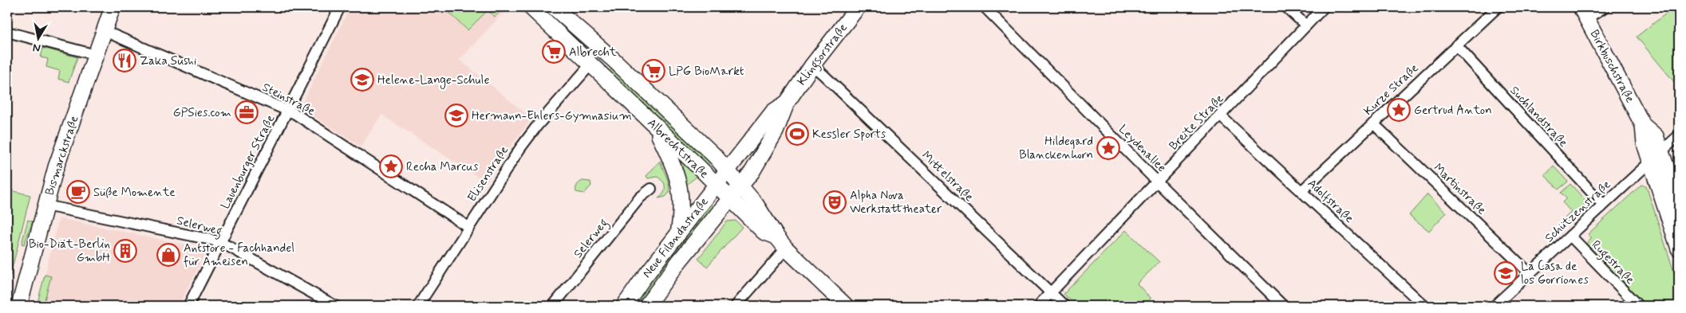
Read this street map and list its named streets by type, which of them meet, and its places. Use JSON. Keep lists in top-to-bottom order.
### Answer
{
  "streets": {
    "main road": [
      "Klingsorstraße",
      "Birkbuschstraße",
      "Albrechtstraße",
      "Bismarckstraße",
      "Neue Filandastraße"
    ],
    "street": [
      "Kurze Straße",
      "Steinstraße",
      "Suchlandstraße",
      "Breite Straße",
      "Leydenallee",
      "Lauenburger Straße",
      "Elisenstraße",
      "Mittelstraße",
      "Martinstraße",
      "Adolfstraße",
      "Schützenstraße",
      "Selerweg",
      "Rugestraße"
    ]
  },
  "crossings": [
    ["Klingsorstraße", "Albrechtstraße"],
    ["Klingsorstraße", "Mittelstraße"],
    ["Klingsorstraße", "Neue Filandastraße"],
    ["Birkbuschstraße", "Schützenstraße"],
    ["Kurze Straße", "Suchlandstraße"],
    ["Kurze Straße", "Martinstraße"],
    ["Kurze Straße", "Adolfstraße"],
    ["Steinstraße", "Bismarckstraße"],
    ["Steinstraße", "Lauenburger Straße"],
    ["Steinstraße", "Elisenstraße"],
    ["Suchlandstraße", "Schützenstraße"],
    ["Breite Straße", "Leydenallee"],
    ["Breite Straße", "Mittelstraße"],
    ["Breite Straße", "Adolfstraße"],
    ["Albrechtstraße", "Elisenstraße"],
    ["Albrechtstraße", "Neue Filandastraße"],
    ["Bismarckstraße", "Selerweg"],
    ["Lauenburger Straße", "Selerweg"],
    ["Martinstraße", "Schützenstraße"],
    ["Schützenstraße", "Rugestraße"]
  ],
  "places": {
    "supermarket": ["Albrecht", "LPG BioMarkt"],
    "restaurant": ["Zaka Sushi"],
    "school or university": ["Helene-Lange-Schule", "Hermann-Ehlers-Gymnasium", "La Casa de los Gorriones"],
    "place": ["Gertrud Anton", "Hildegard Blanckenhorn", "Recha Marcus"],
    "office": ["GPSies.com"],
    "sports": ["Kessler Sports"],
    "cafe": ["Süße Momente"],
    "theatre": ["Alpha Nova Werkstatttheater"],
    "building": ["Bio-Diät-Berlin GmbH"],
    "shop": ["Antstore - Fachhandel für Ameisen"]
  },
  "north": "bottom"
}
